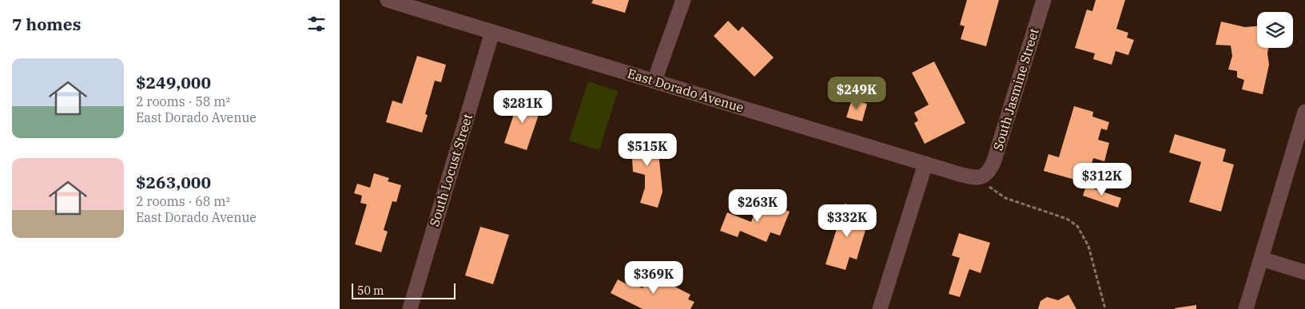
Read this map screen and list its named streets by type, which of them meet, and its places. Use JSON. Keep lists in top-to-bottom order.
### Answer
{
  "streets": {
    "street": ["South Jasmine Street", "East Dorado Avenue", "South Locust Street"]
  },
  "crossings": [
    ["South Jasmine Street", "East Dorado Avenue"],
    ["East Dorado Avenue", "South Locust Street"]
  ],
  "scale_bar": "50 m",
  "page": {
    "heading": "7 homes",
    "list": [
      {
        "name": "$249,000",
        "note": "2 rooms · 58 m² · East Dorado Avenue"
      },
      {
        "name": "$263,000",
        "note": "2 rooms · 68 m² · East Dorado Avenue"
      }
    ],
    "price": [
      "$249K",
      "$281K",
      "$515K",
      "$312K",
      "$263K",
      "$332K",
      "$369K"
    ],
    "scale": "50 m"
  }
}
